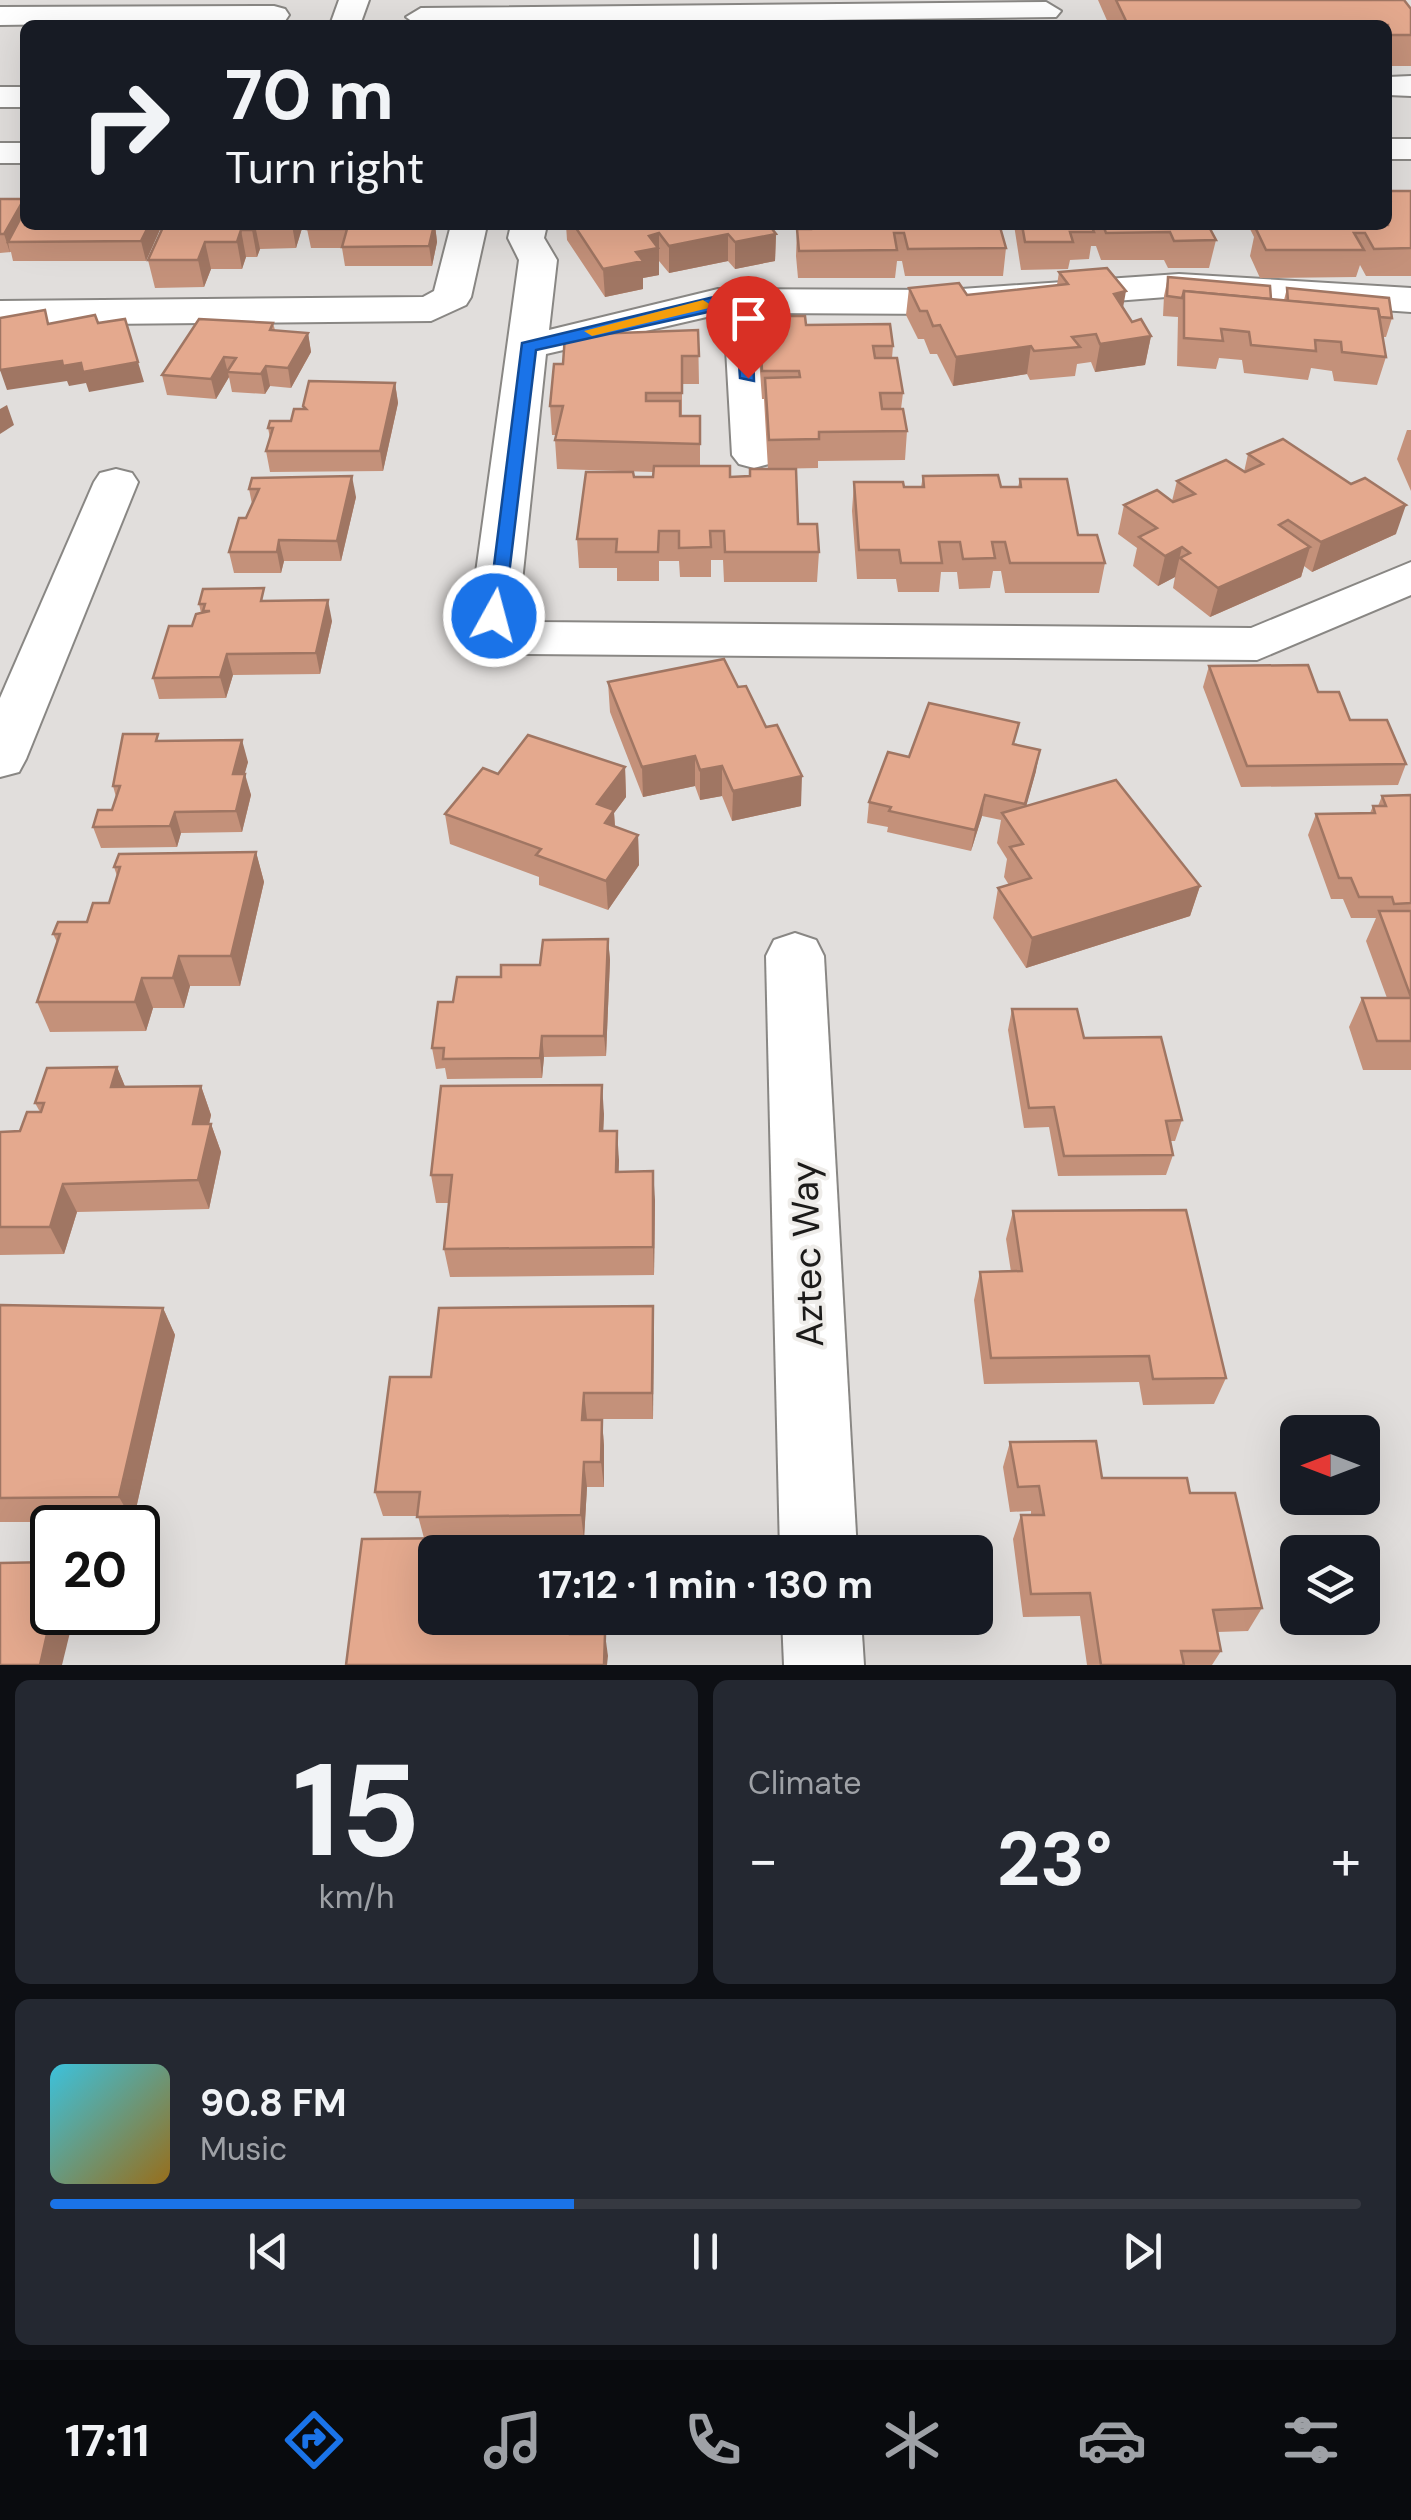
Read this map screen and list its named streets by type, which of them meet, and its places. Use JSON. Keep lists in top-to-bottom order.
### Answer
{
  "streets": {
    "street": ["Aztec Way"]
  },
  "north": "left",
  "page": {
    "turn": ["70 m", "Turn right"],
    "limit": "20",
    "trip": "17:12 · 1 min · 130 m",
    "tile": [
      ["15", "km/h"],
      "Climate"
    ],
    "heat": ["−", "23°", "+"],
    "song": ["90.8 FM", "Music"],
    "tabs": "17:11"
  }
}
